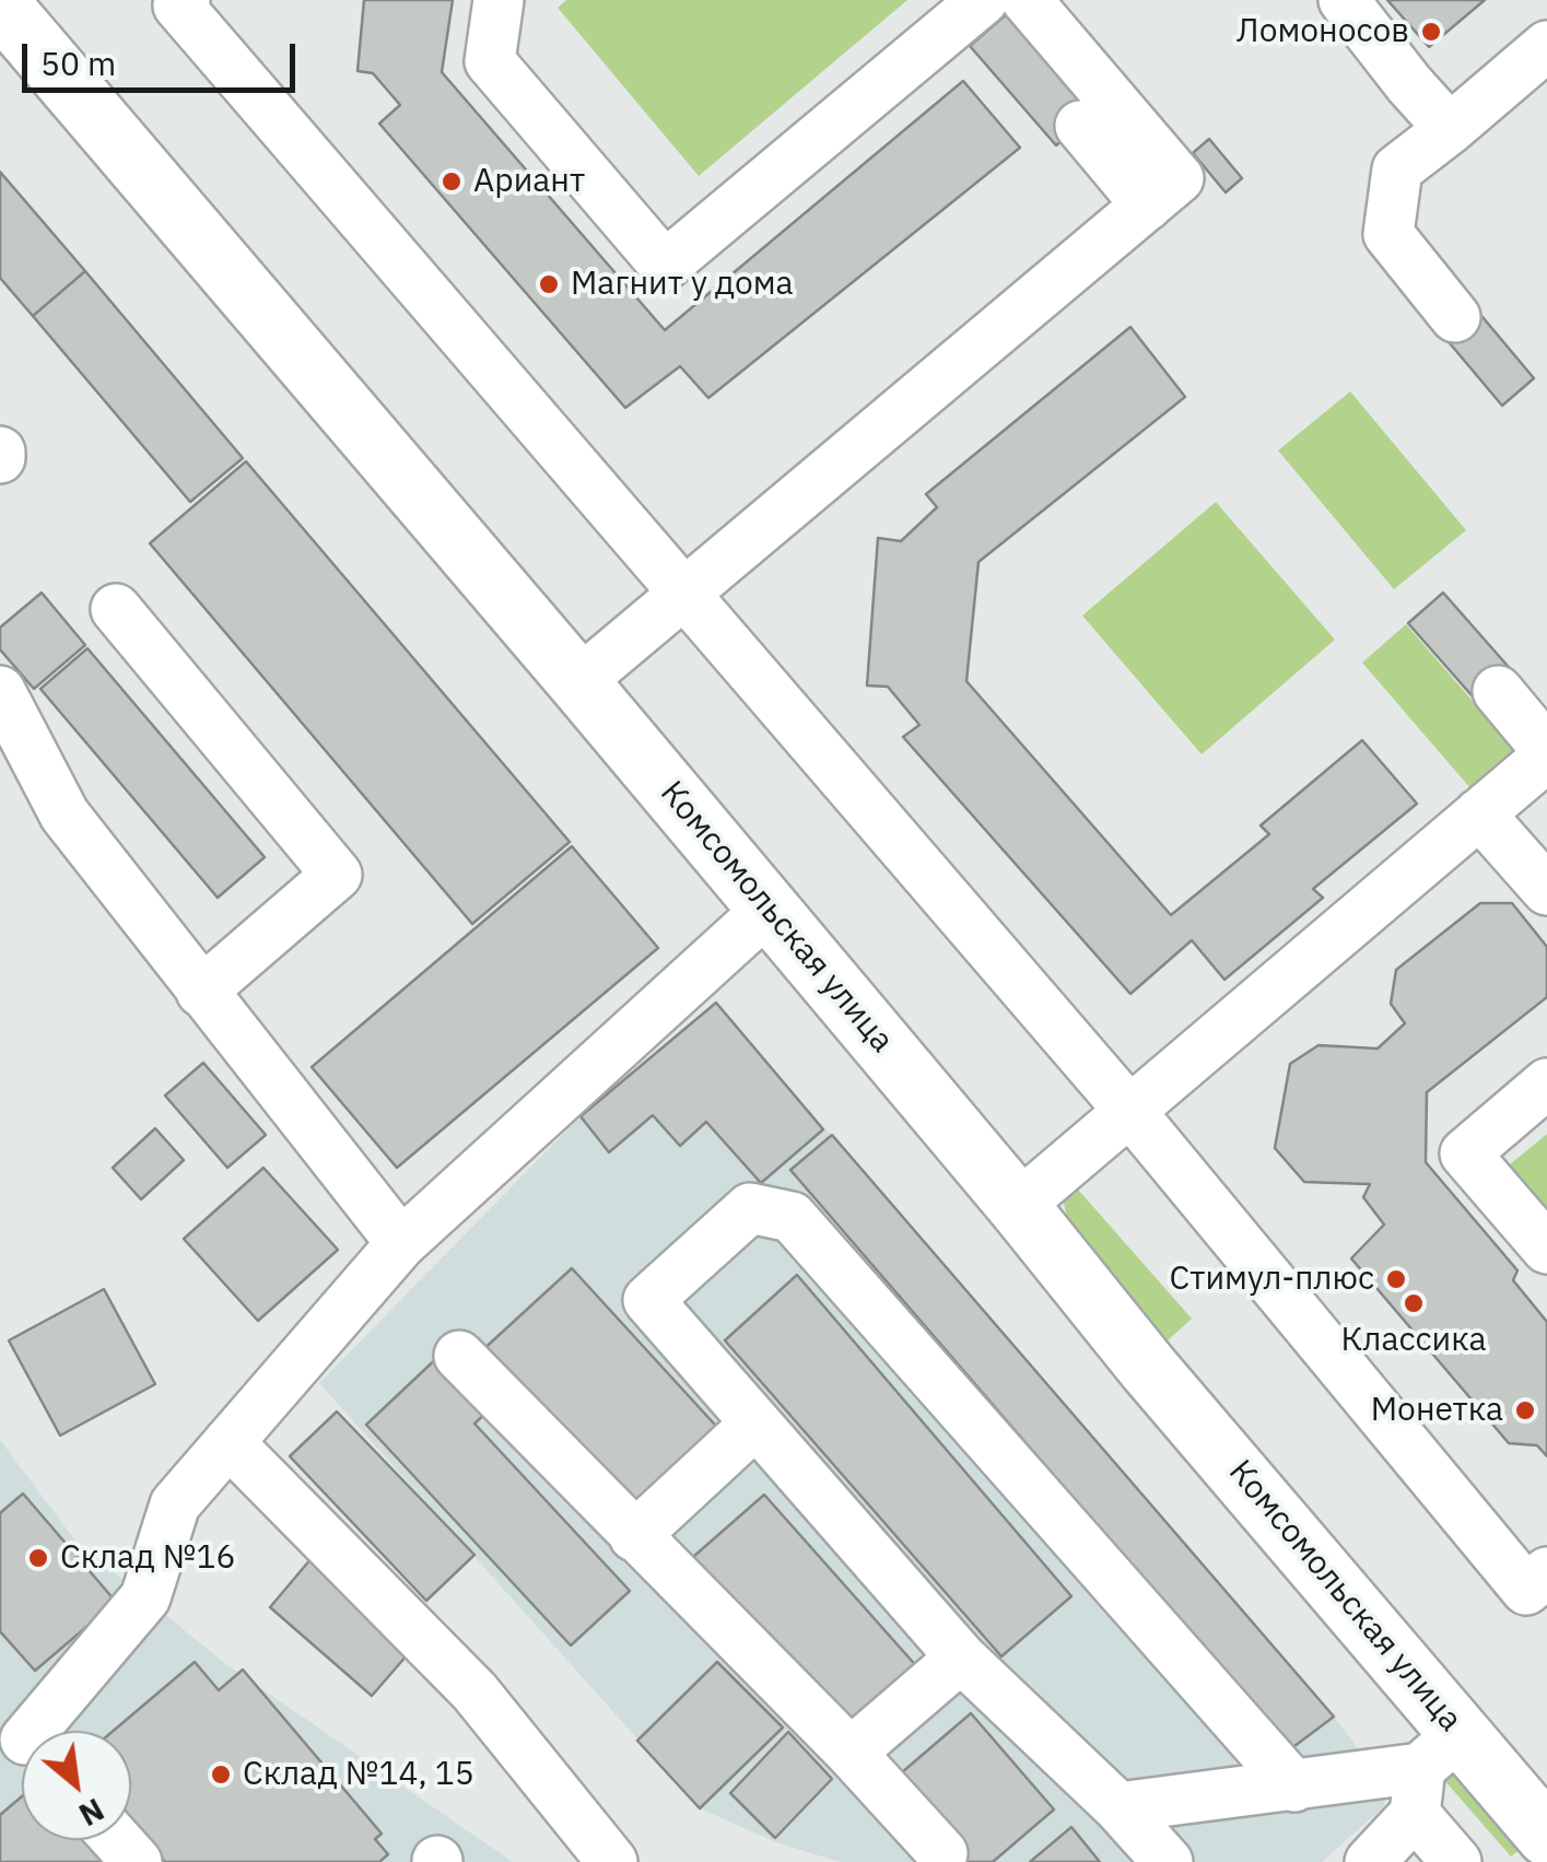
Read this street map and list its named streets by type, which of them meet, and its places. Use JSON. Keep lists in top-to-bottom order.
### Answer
{
  "streets": {
    "main road": ["Комсомольская улица"]
  },
  "places": [
    "Ломоносов",
    "Ариант",
    "Магнит у дома",
    "Стимул-плюс",
    "Классика",
    "Монетка",
    "Склад №16",
    "Склад №14, 15"
  ],
  "scale_bar": "50 m",
  "north": "bottom right"
}
